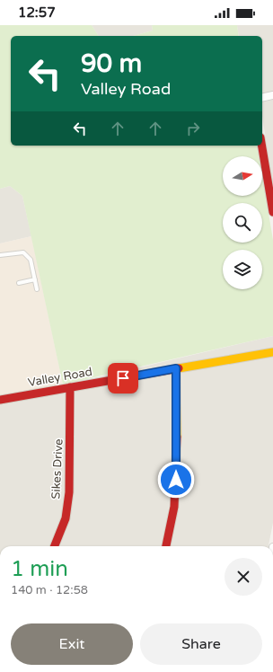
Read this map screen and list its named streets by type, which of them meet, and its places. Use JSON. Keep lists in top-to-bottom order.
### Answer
{
  "streets": {
    "street": ["Valley Road", "Sikes Drive"]
  },
  "crossings": [
    ["Valley Road", "Sikes Drive"]
  ],
  "north": "right",
  "page": {
    "status": "12:57",
    "turn": ["90 m", "Valley Road"],
    "heading": ["1 min", "140 m · 12:58"],
    "buttons": ["Exit", "Share"]
  }
}
